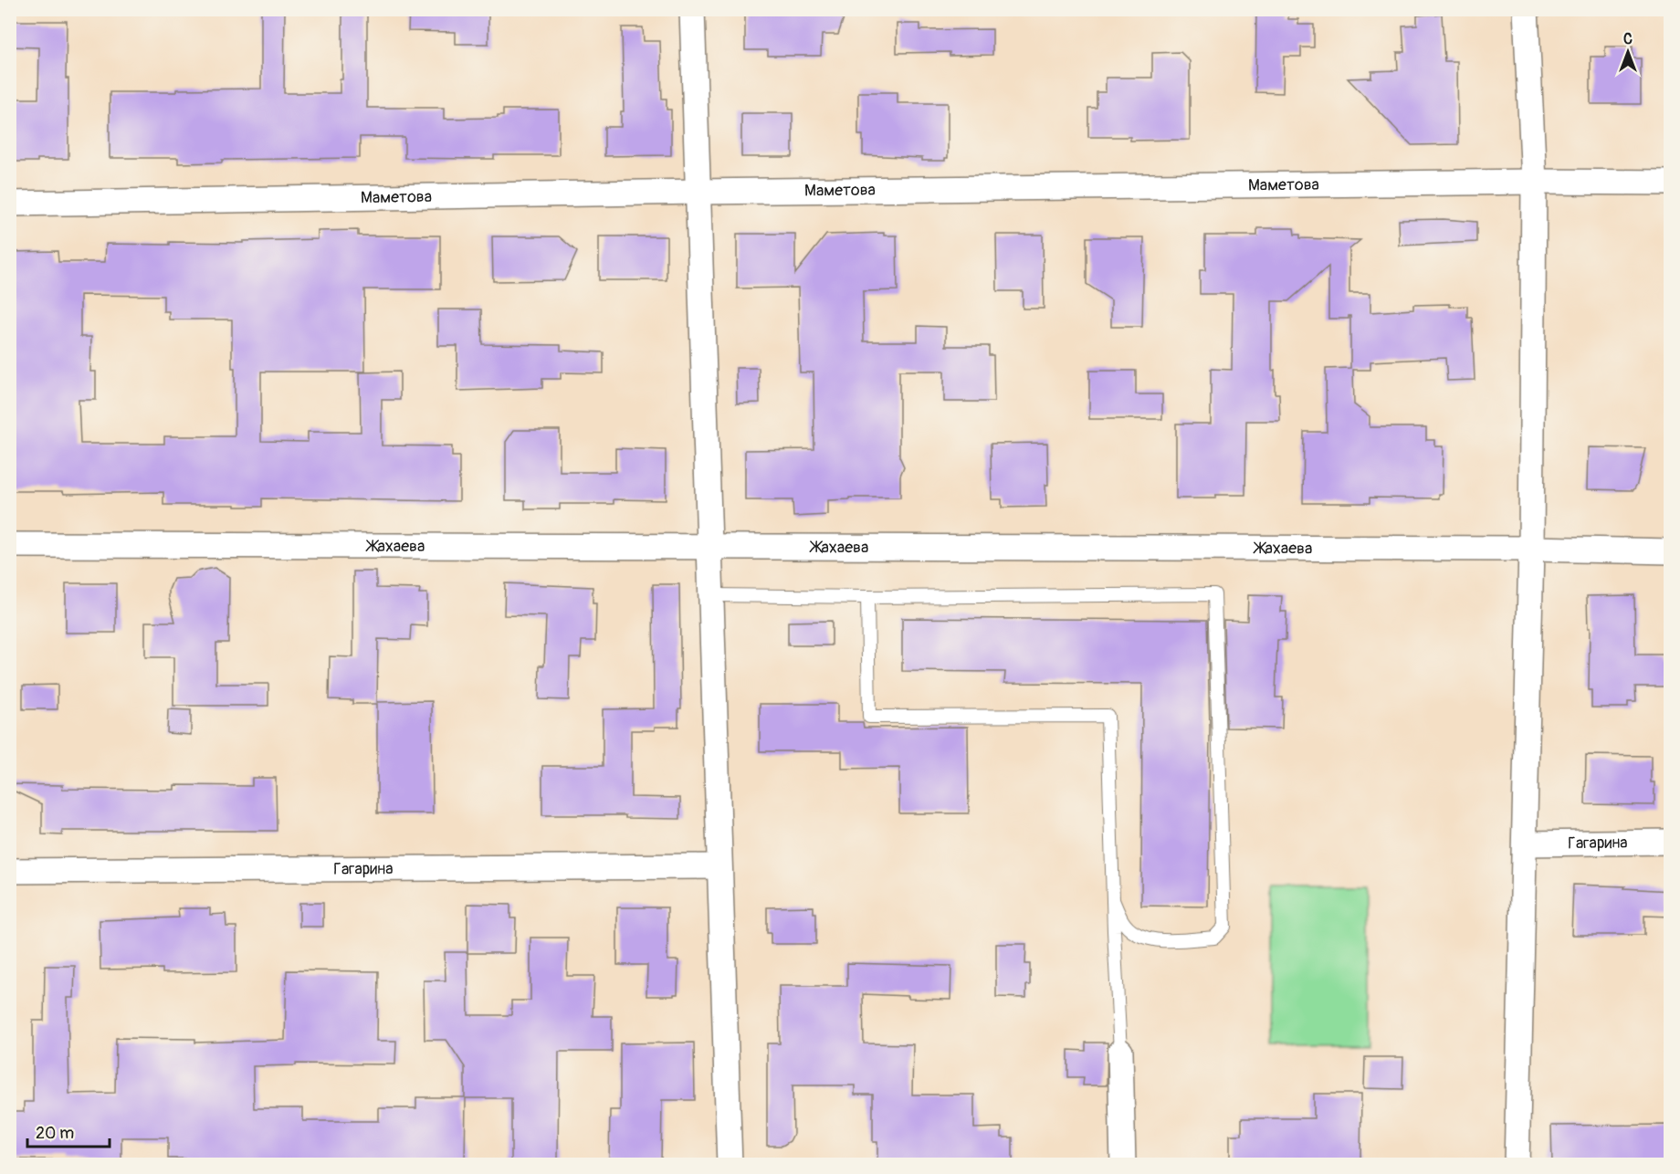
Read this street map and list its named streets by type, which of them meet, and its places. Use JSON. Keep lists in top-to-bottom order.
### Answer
{
  "streets": {
    "street": ["Маметова", "Жахаева", "Гагарина"]
  },
  "scale_bar": "20 m",
  "north": "top"
}
